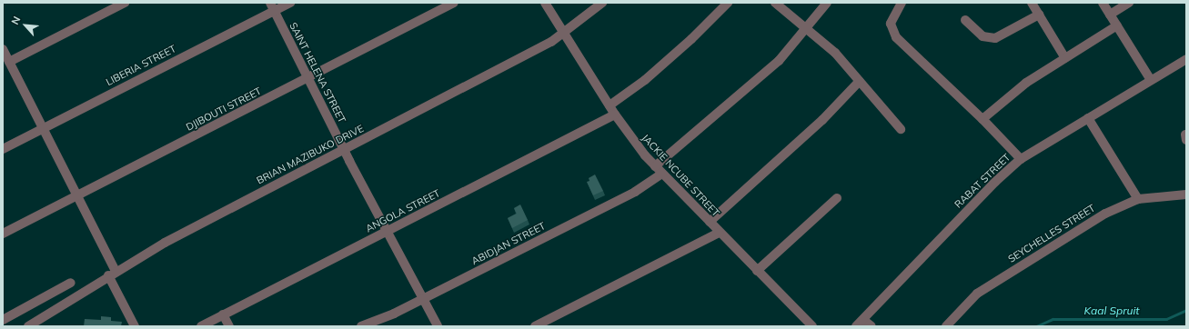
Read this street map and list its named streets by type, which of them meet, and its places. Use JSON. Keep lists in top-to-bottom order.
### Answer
{
  "streets": {
    "street": [
      "LIBERIA STREET",
      "SAINT HELENA STREET",
      "DJIBOUTI STREET",
      "BRIAN MAZIBUKO DRIVE",
      "JACKIE NCUBE STREET",
      "RABAT STREET",
      "ANGOLA STREET",
      "SEYCHELLES STREET",
      "ABIDJAN STREET"
    ]
  },
  "crossings": [
    ["LIBERIA STREET", "SAINT HELENA STREET"],
    ["SAINT HELENA STREET", "DJIBOUTI STREET"],
    ["SAINT HELENA STREET", "BRIAN MAZIBUKO DRIVE"],
    ["SAINT HELENA STREET", "ANGOLA STREET"],
    ["SAINT HELENA STREET", "ABIDJAN STREET"],
    ["BRIAN MAZIBUKO DRIVE", "JACKIE NCUBE STREET"],
    ["JACKIE NCUBE STREET", "ANGOLA STREET"],
    ["JACKIE NCUBE STREET", "ABIDJAN STREET"]
  ],
  "water": ["Kaal Spruit"],
  "north": "top left"
}
